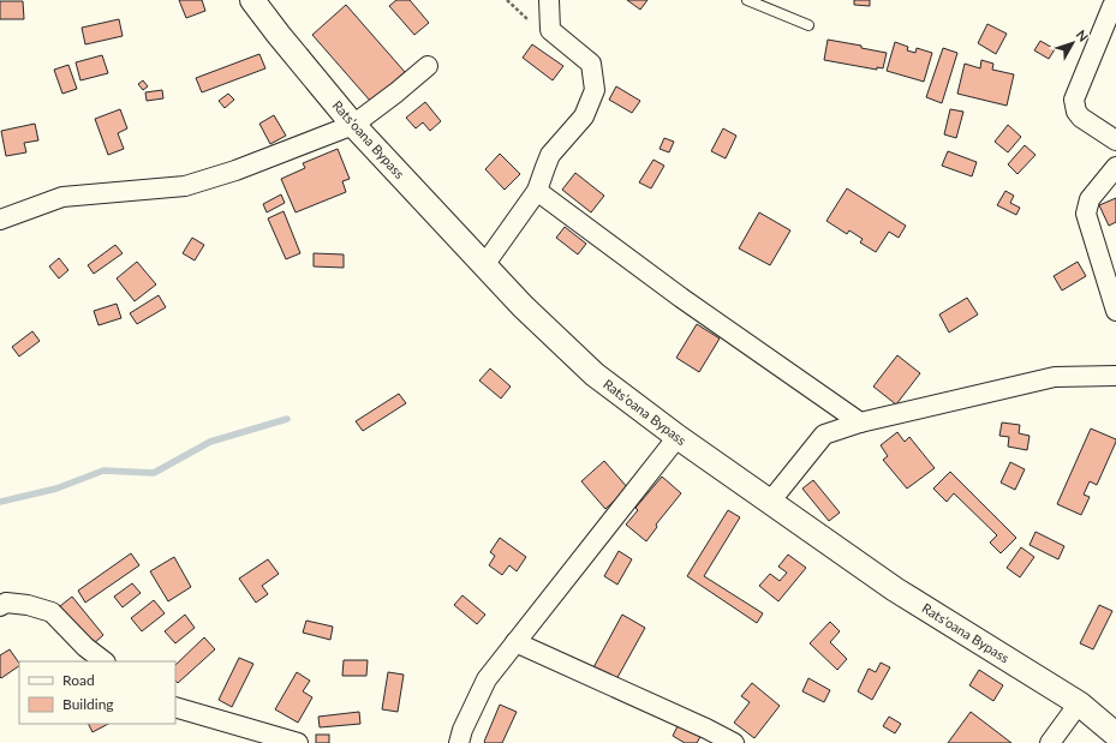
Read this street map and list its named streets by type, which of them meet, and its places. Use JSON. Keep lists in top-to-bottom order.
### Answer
{
  "streets": {
    "street": ["Rats'oana Bypass"]
  },
  "legend": ["Road", "Building"],
  "north": "top right"
}
